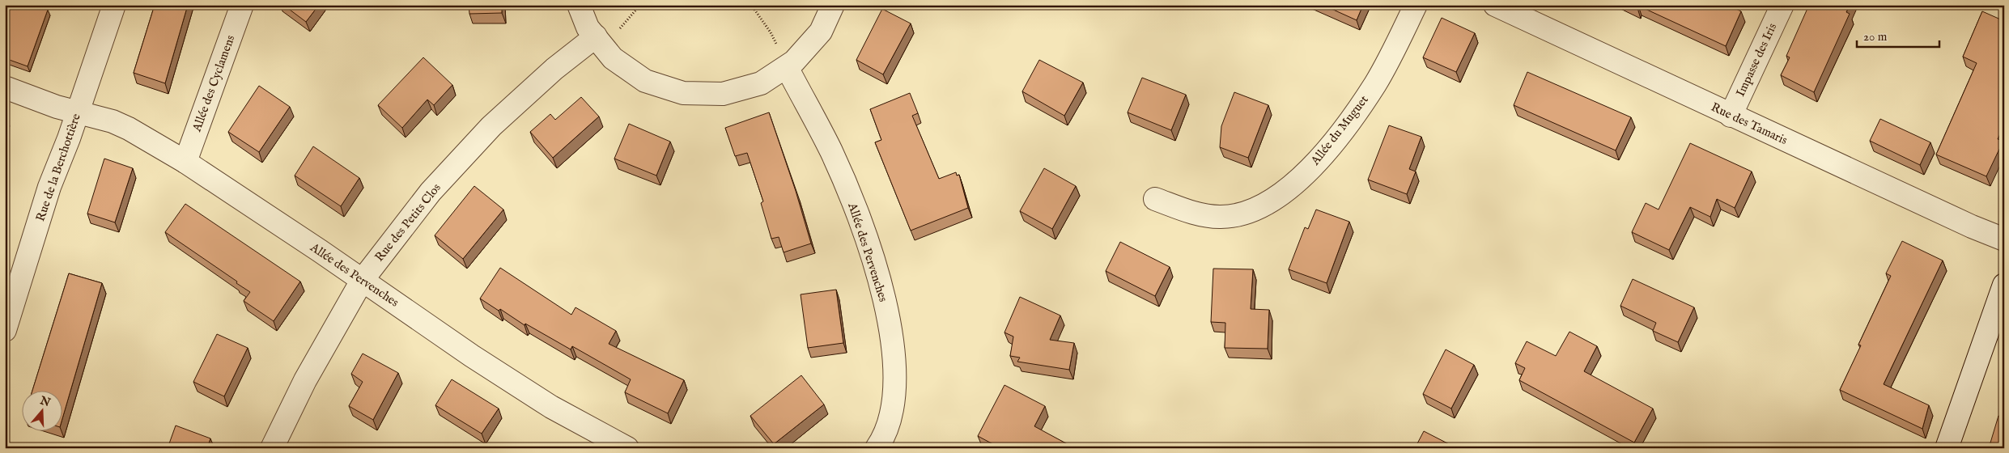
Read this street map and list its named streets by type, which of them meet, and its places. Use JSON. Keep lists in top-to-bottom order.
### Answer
{
  "streets": {
    "street": [
      "Impasse des Iris",
      "Allée des Cyclamens",
      "Rue des Tamaris",
      "Allée du Muguet",
      "Rue de la Berchottière",
      "Rue des Petits Clos",
      "Allée des Pervenches"
    ]
  },
  "crossings": [
    ["Impasse des Iris", "Rue des Tamaris"],
    ["Allée des Cyclamens", "Allée des Pervenches"],
    ["Rue de la Berchottière", "Allée des Pervenches"],
    ["Rue des Petits Clos", "Allée des Pervenches"]
  ],
  "scale_bar": "20 m",
  "north": "top"
}
